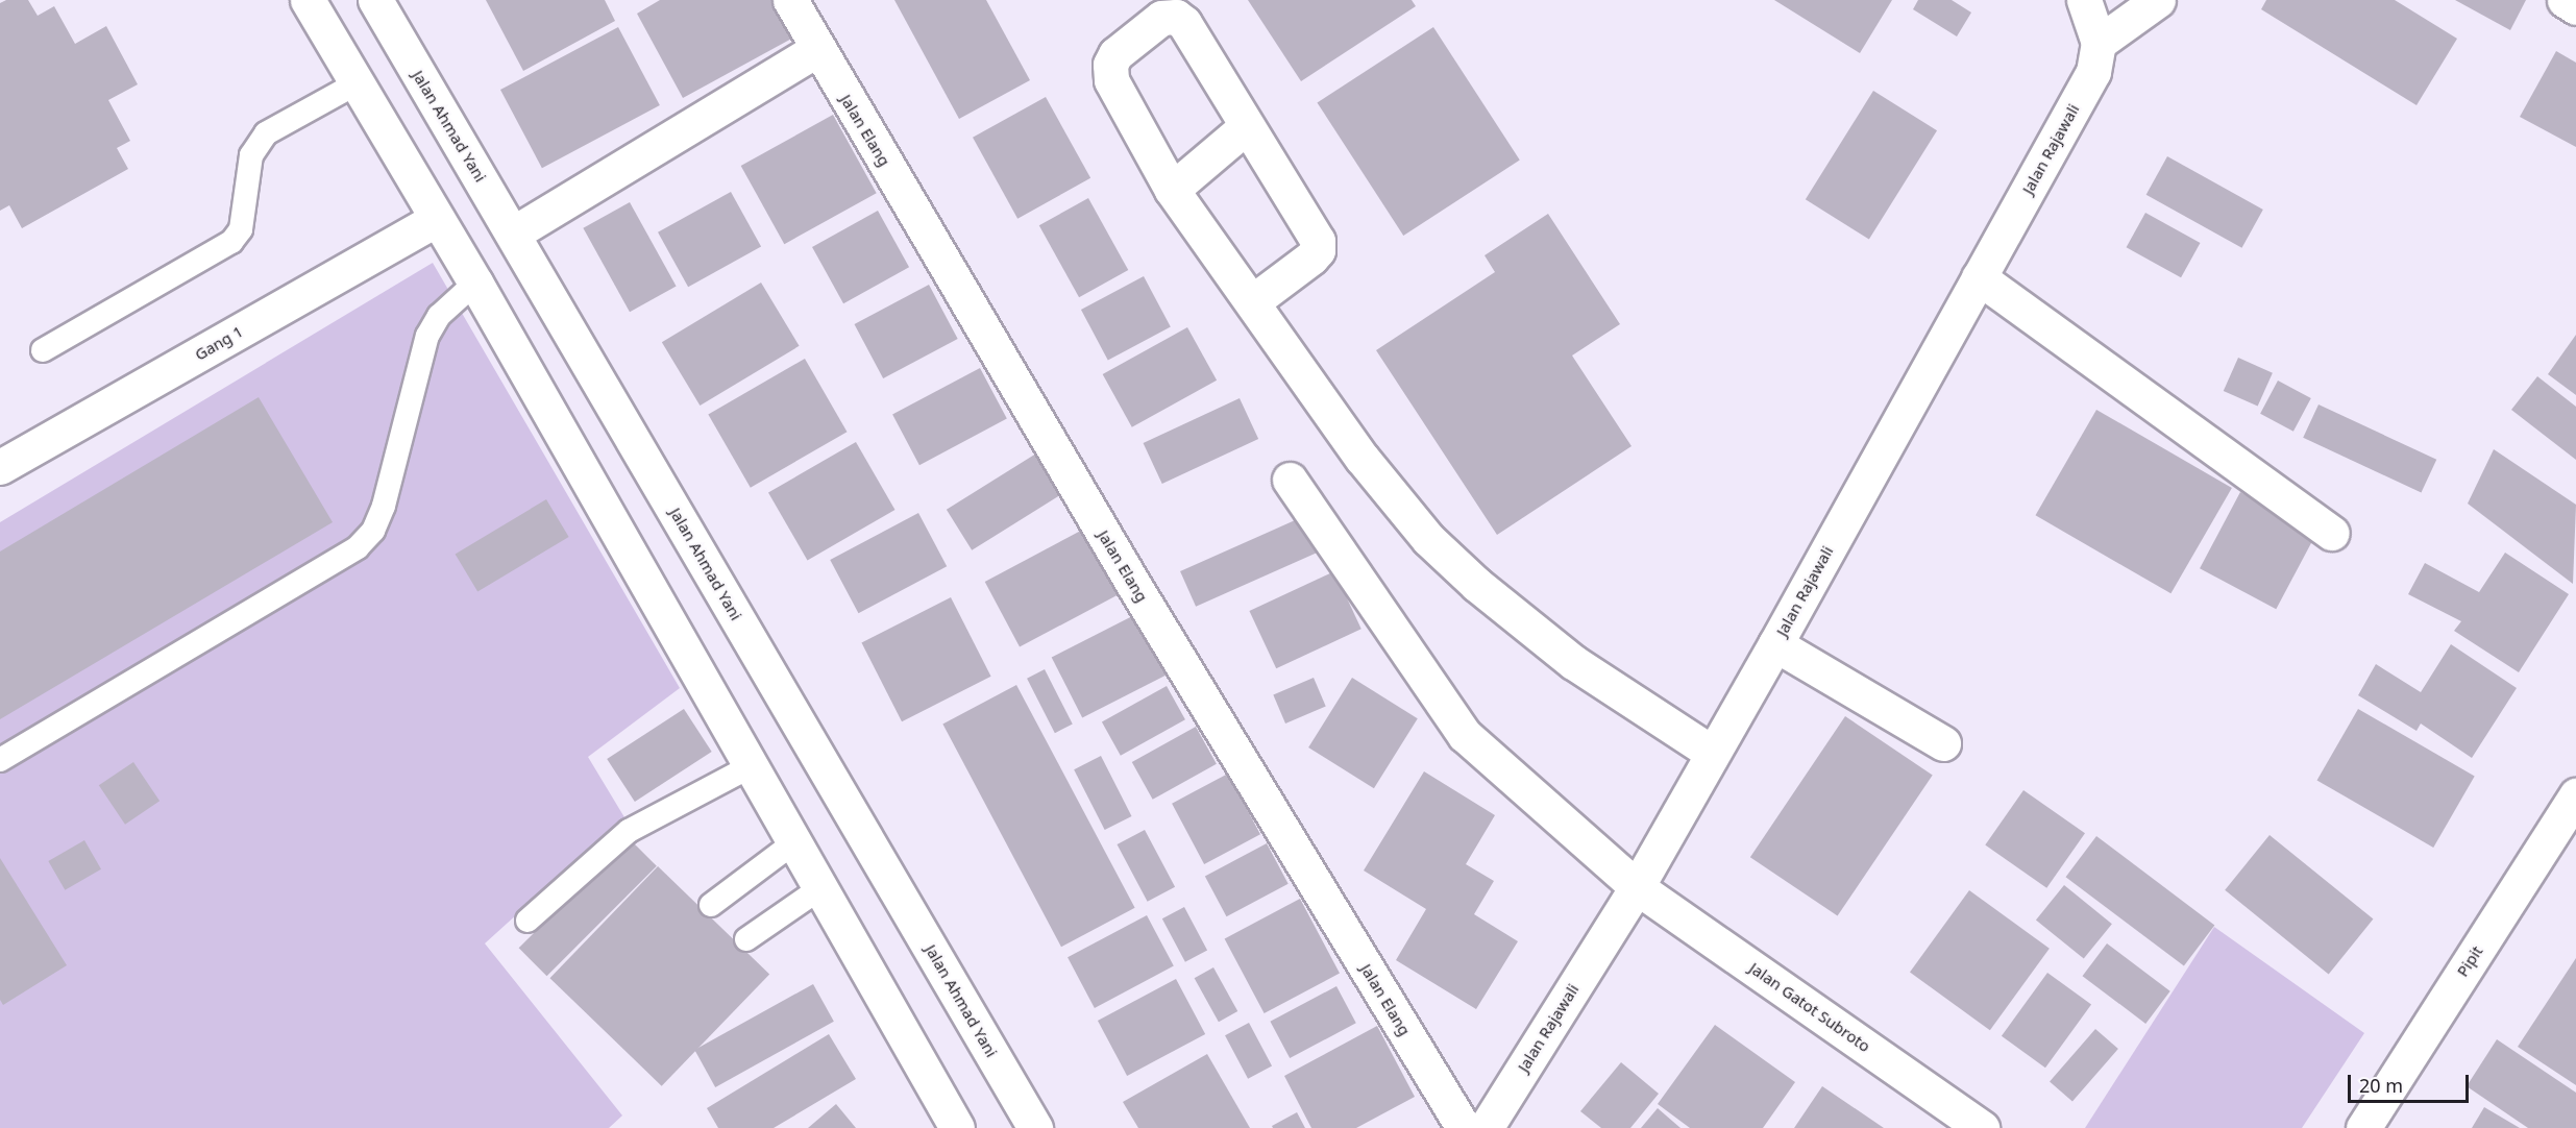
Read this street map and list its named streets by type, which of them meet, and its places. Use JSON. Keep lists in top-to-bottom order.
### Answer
{
  "streets": {
    "street": [
      "Jalan Ahmad Yani",
      "Jalan Elang",
      "Jalan Rajawali",
      "Gang 1",
      "Pipit",
      "Jalan Gatot Subroto"
    ]
  },
  "crossings": [
    ["Jalan Rajawali", "Jalan Gatot Subroto"]
  ],
  "scale_bar": "20 m"
}
